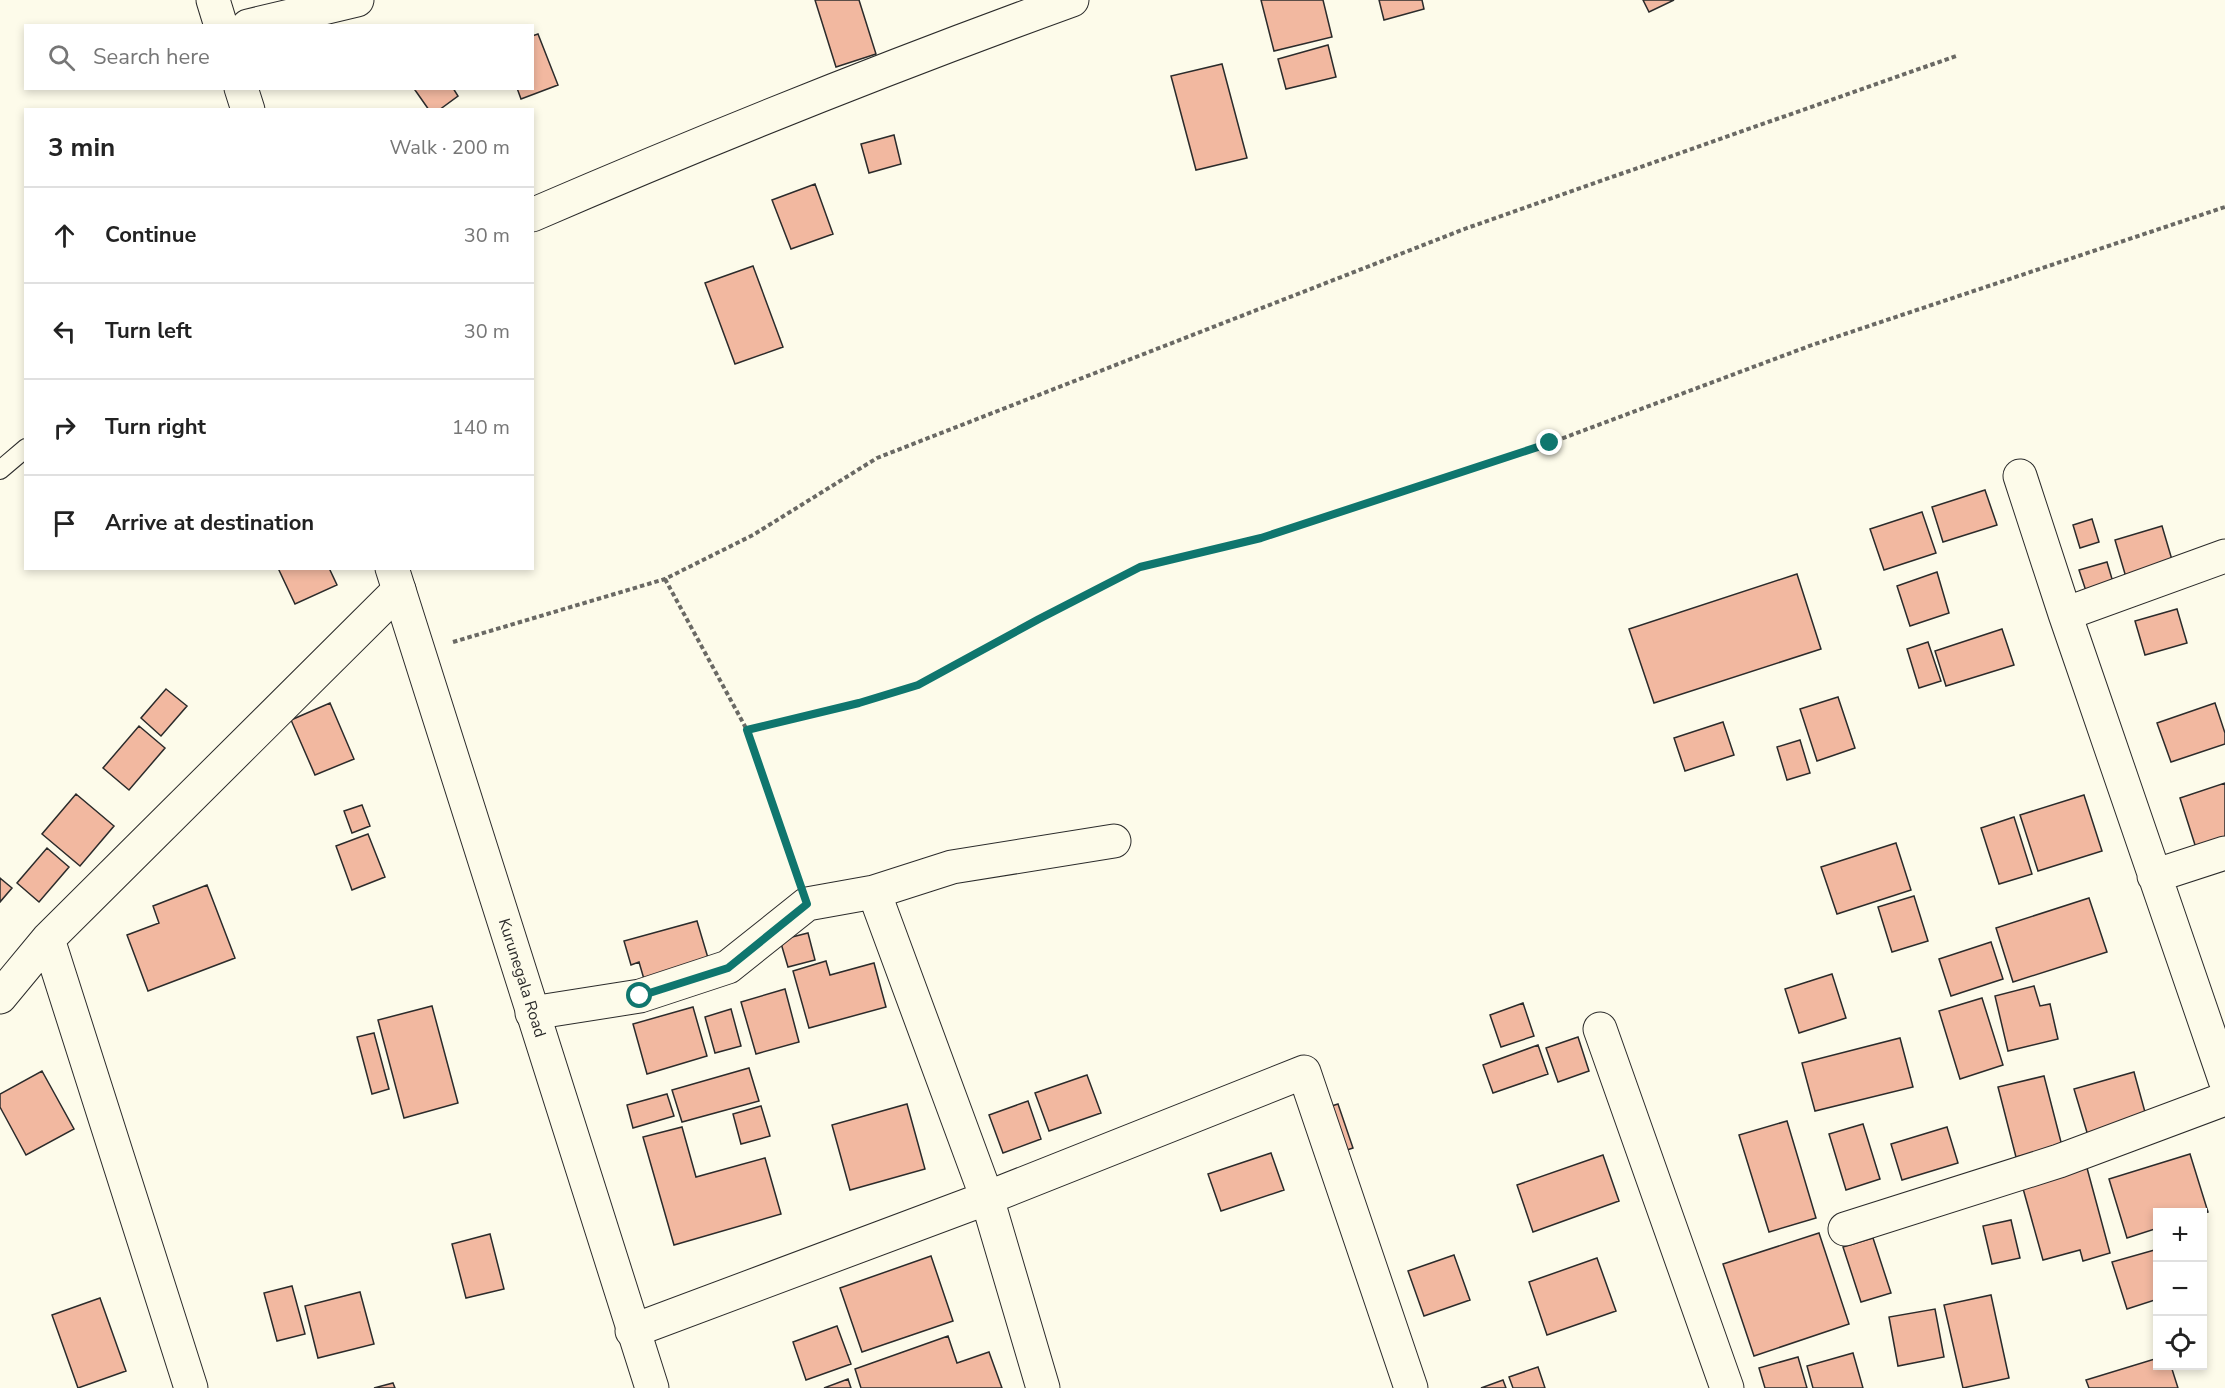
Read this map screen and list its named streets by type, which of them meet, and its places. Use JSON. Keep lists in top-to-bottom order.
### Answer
{
  "streets": {
    "main road": ["Kurunegala Road"]
  },
  "page": {
    "search": "Search here",
    "heading": ["3 min", "Walk · 200 m"],
    "list": [
      ["Continue", "30 m"],
      ["Turn left", "30 m"],
      ["Turn right", "140 m"],
      "Arrive at destination"
    ],
    "map_buttons": ["+", "−"]
  }
}
